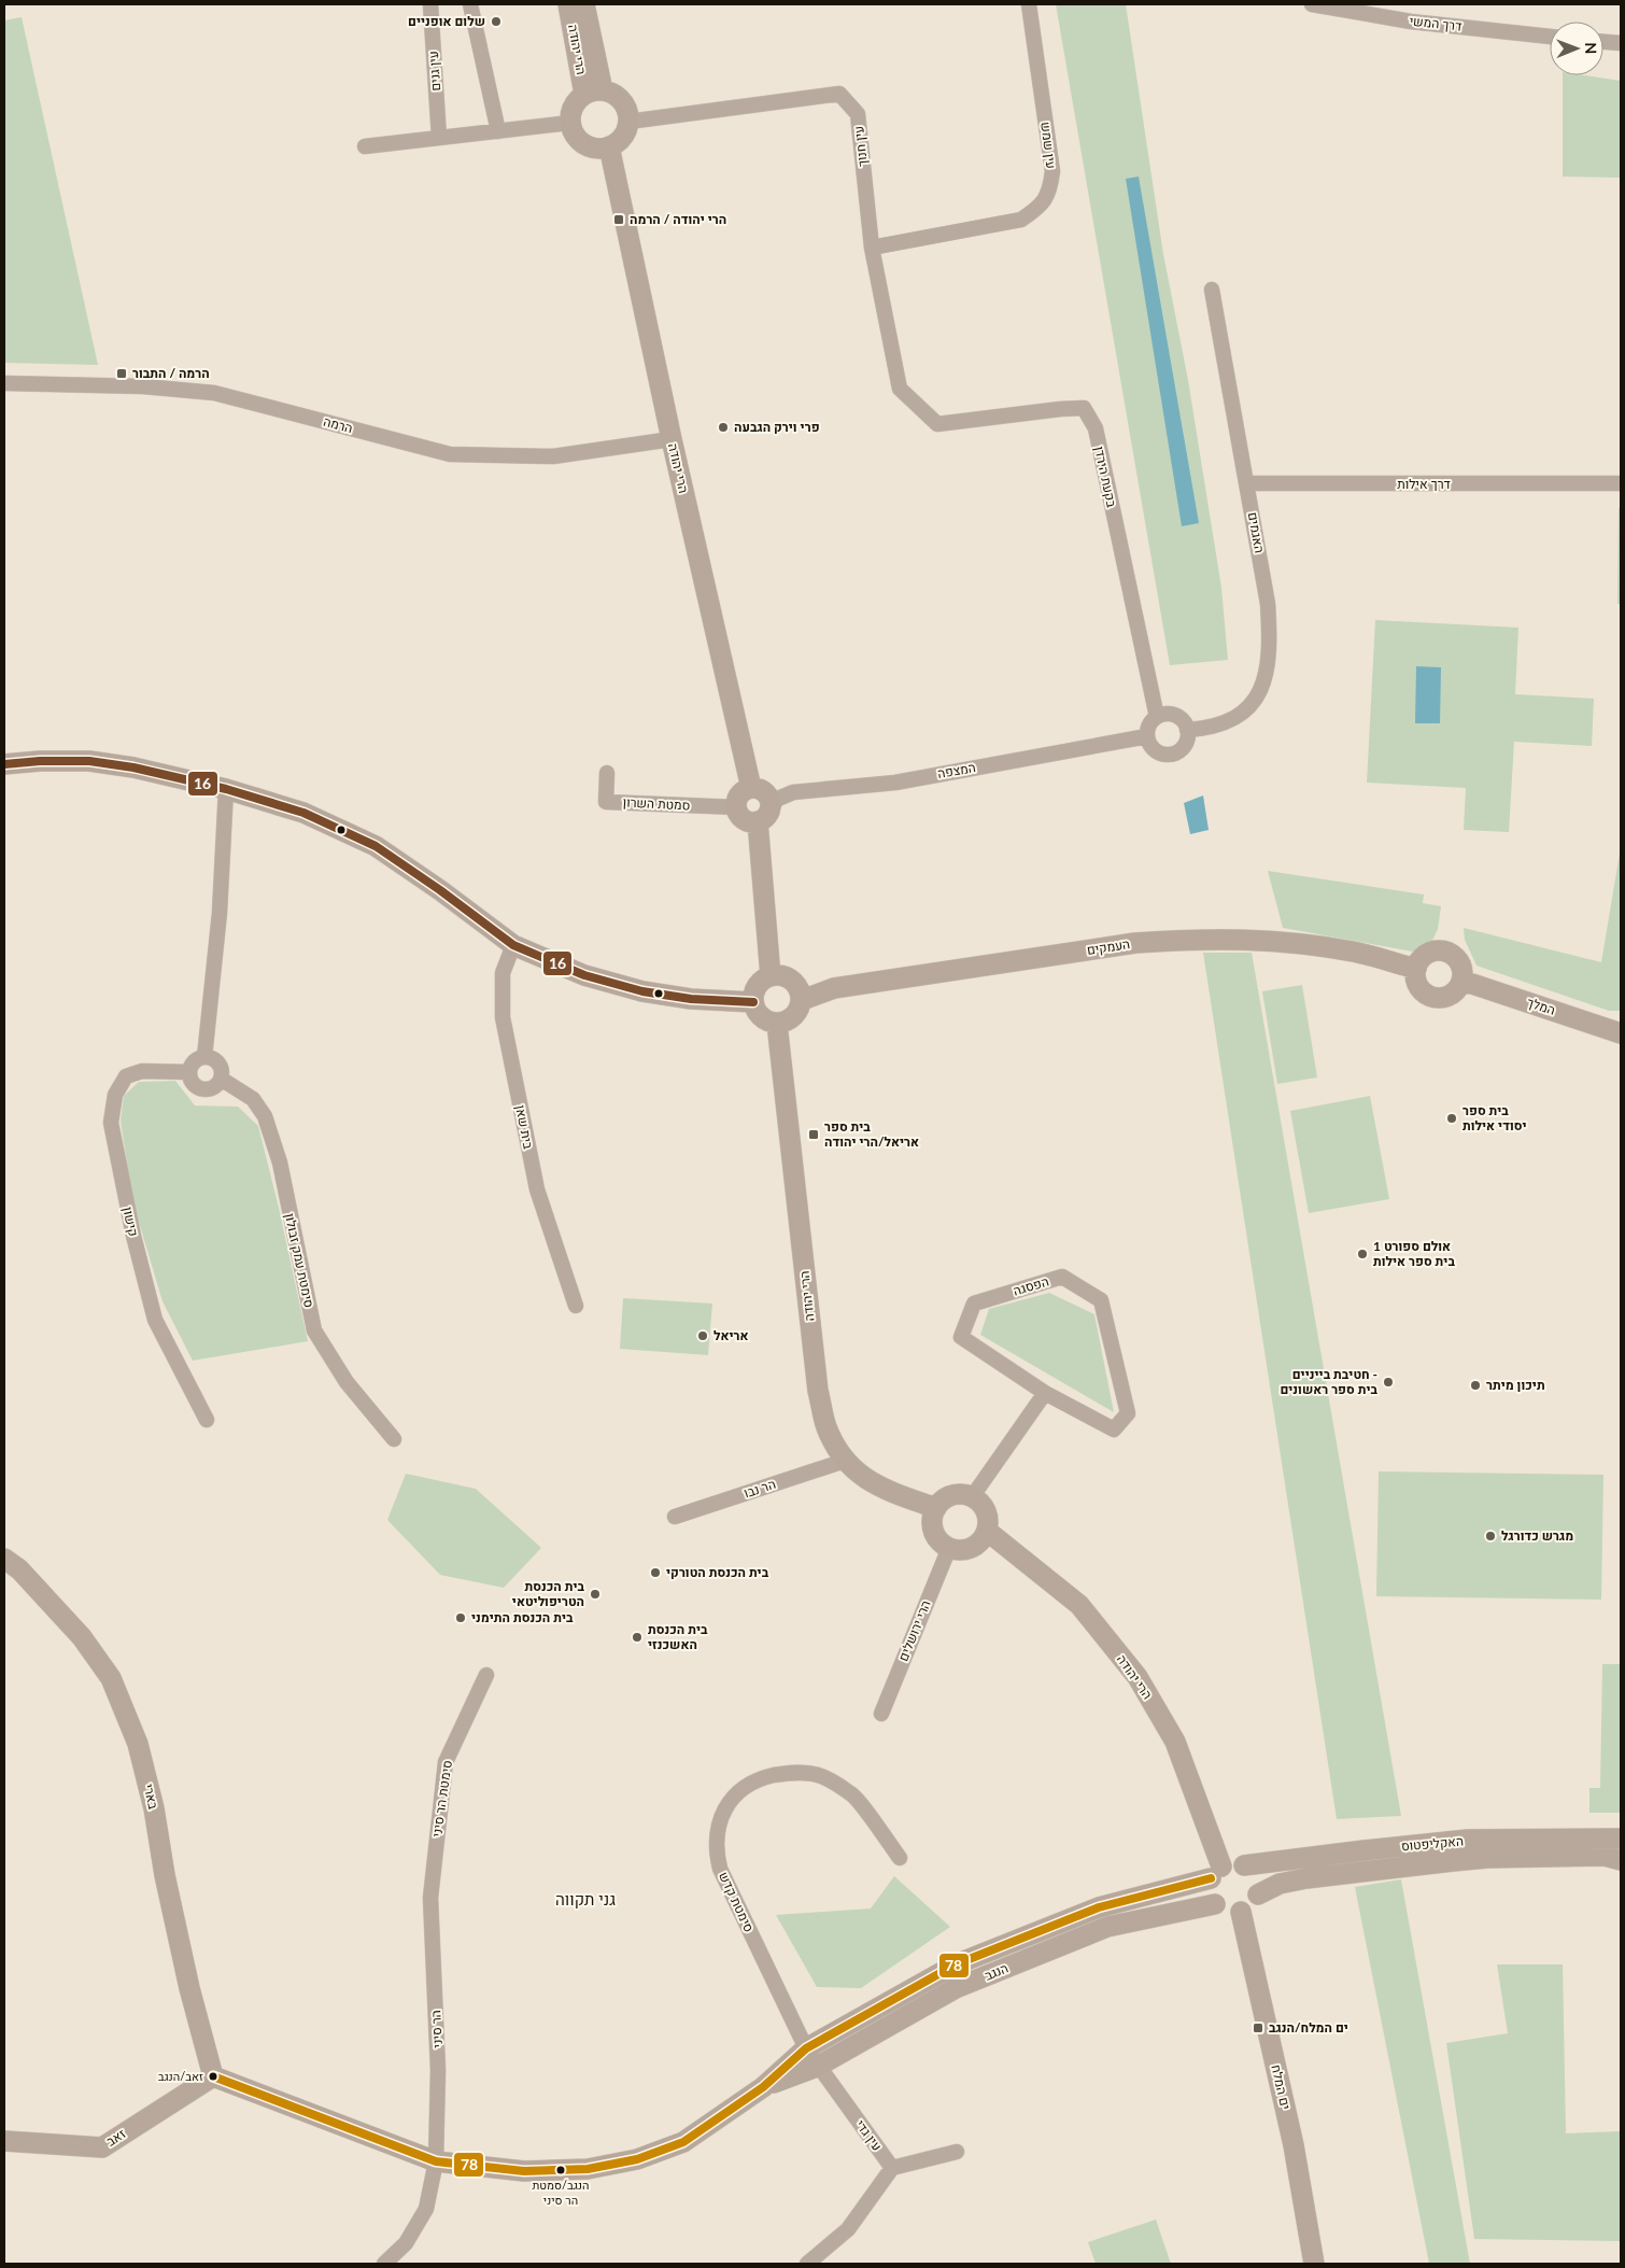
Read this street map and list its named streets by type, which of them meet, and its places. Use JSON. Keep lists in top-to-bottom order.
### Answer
{
  "streets": {
    "street": [
      "דרך המשי",
      "הרי יהודה",
      "עין גנים",
      "עין שמש",
      "עין חנוך",
      "הרמה",
      "בקעת הירדן",
      "דרך אילות",
      "האגמים",
      "המצפה",
      "סמטת השרון",
      "העמקים",
      "המלך",
      "בית שאן",
      "קישון",
      "סימטת עמק זבולון",
      "הפסגה",
      "הר נבו",
      "הרי ירושלים",
      "בארי",
      "סימטת הר סיני",
      "האקליפטוס",
      "סימטת קדש",
      "הנגב",
      "הר סיני",
      "ים המלח",
      "עין גדי",
      "זאב"
    ]
  },
  "crossings": [
    ["הרי יהודה", "עין חנוך"],
    ["הרי יהודה", "הרמה"],
    ["הרי יהודה", "המצפה"],
    ["הרי יהודה", "סמטת השרון"],
    ["הרי יהודה", "העמקים"],
    ["הרי יהודה", "הר נבו"],
    ["הרי יהודה", "הרי ירושלים"],
    ["הרי יהודה", "האקליפטוס"],
    ["הרי יהודה", "הנגב"],
    ["הרי יהודה", "ים המלח"],
    ["עין שמש", "עין חנוך"],
    ["עין חנוך", "בקעת הירדן"],
    ["בקעת הירדן", "האגמים"],
    ["בקעת הירדן", "המצפה"],
    ["דרך אילות", "האגמים"],
    ["האגמים", "המצפה"],
    ["המצפה", "סמטת השרון"],
    ["העמקים", "המלך"],
    ["קישון", "סימטת עמק זבולון"],
    ["בארי", "הנגב"],
    ["בארי", "זאב"],
    ["סימטת הר סיני", "הר סיני"],
    ["האקליפטוס", "הנגב"],
    ["האקליפטוס", "ים המלח"],
    ["סימטת קדש", "הנגב"],
    ["סימטת קדש", "עין גדי"],
    ["הנגב", "הר סיני"],
    ["הנגב", "ים המלח"],
    ["הנגב", "עין גדי"],
    ["הנגב", "זאב"]
  ],
  "districts": ["גני תקווה"],
  "places": {
    "other": [
      "שלום אופניים",
      "פרי וירק הגבעה",
      "בית ספר יסודי אילות",
      "אולם ספורט 1 בית ספר אילות",
      "אריאל",
      "חטיבת בייניים - בית ספר ראשונים",
      "תיכון מיתר",
      "מגרש כדורגל",
      "בית הכנסת הטורקי",
      "בית הכנסת הטריפוליטאי",
      "בית הכנסת התימני",
      "בית הכנסת האשכנזי",
      "זאב/הנגב",
      "הנגב/סמטת הר סיני"
    ],
    "transit": [
      "הרי יהודה / הרמה",
      "הרמה / התבור",
      "בית ספר אריאל/הרי יהודה",
      "ים המלח/הנגב"
    ]
  },
  "lines": ["transit line 16", "transit line 78"],
  "north": "right"
}
